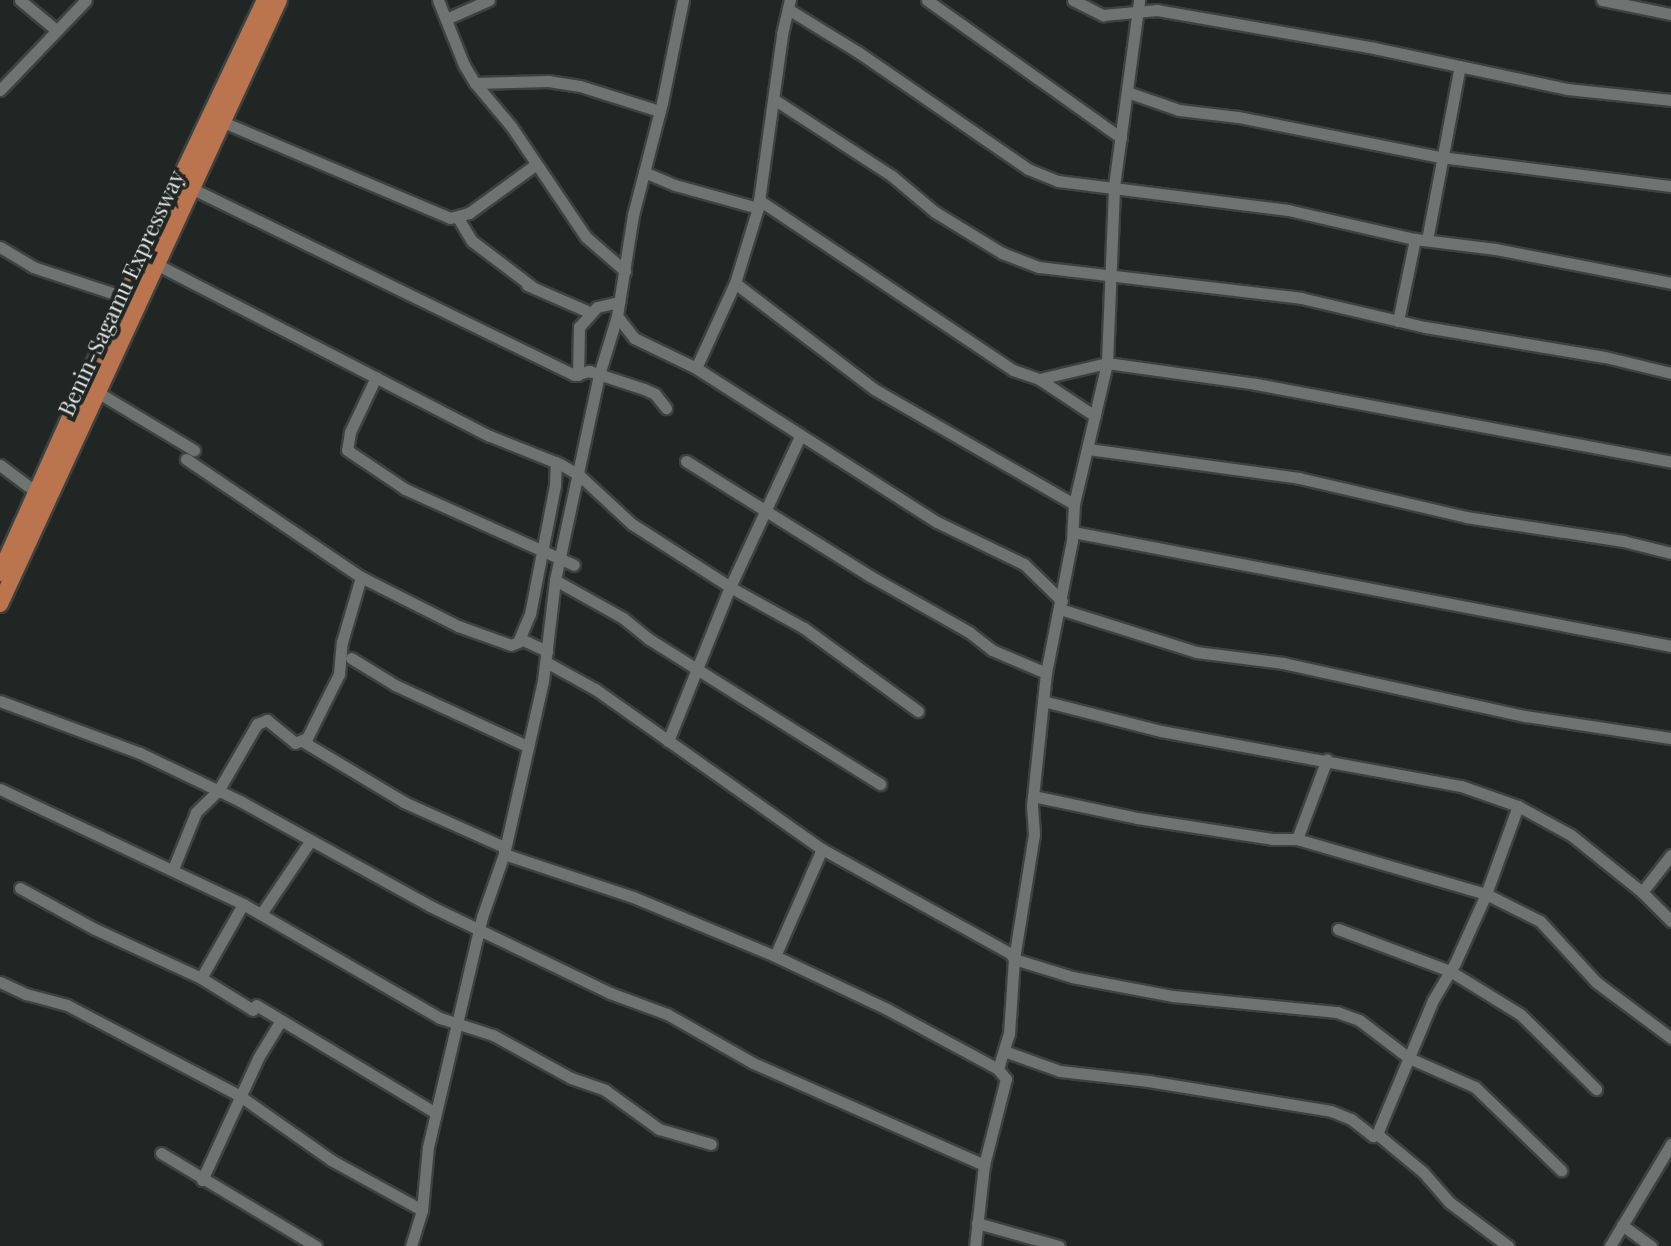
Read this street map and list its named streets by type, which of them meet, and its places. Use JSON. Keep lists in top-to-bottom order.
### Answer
{
  "streets": {
    "highway": ["Benin-Sagamu Expressway"]
  }
}
